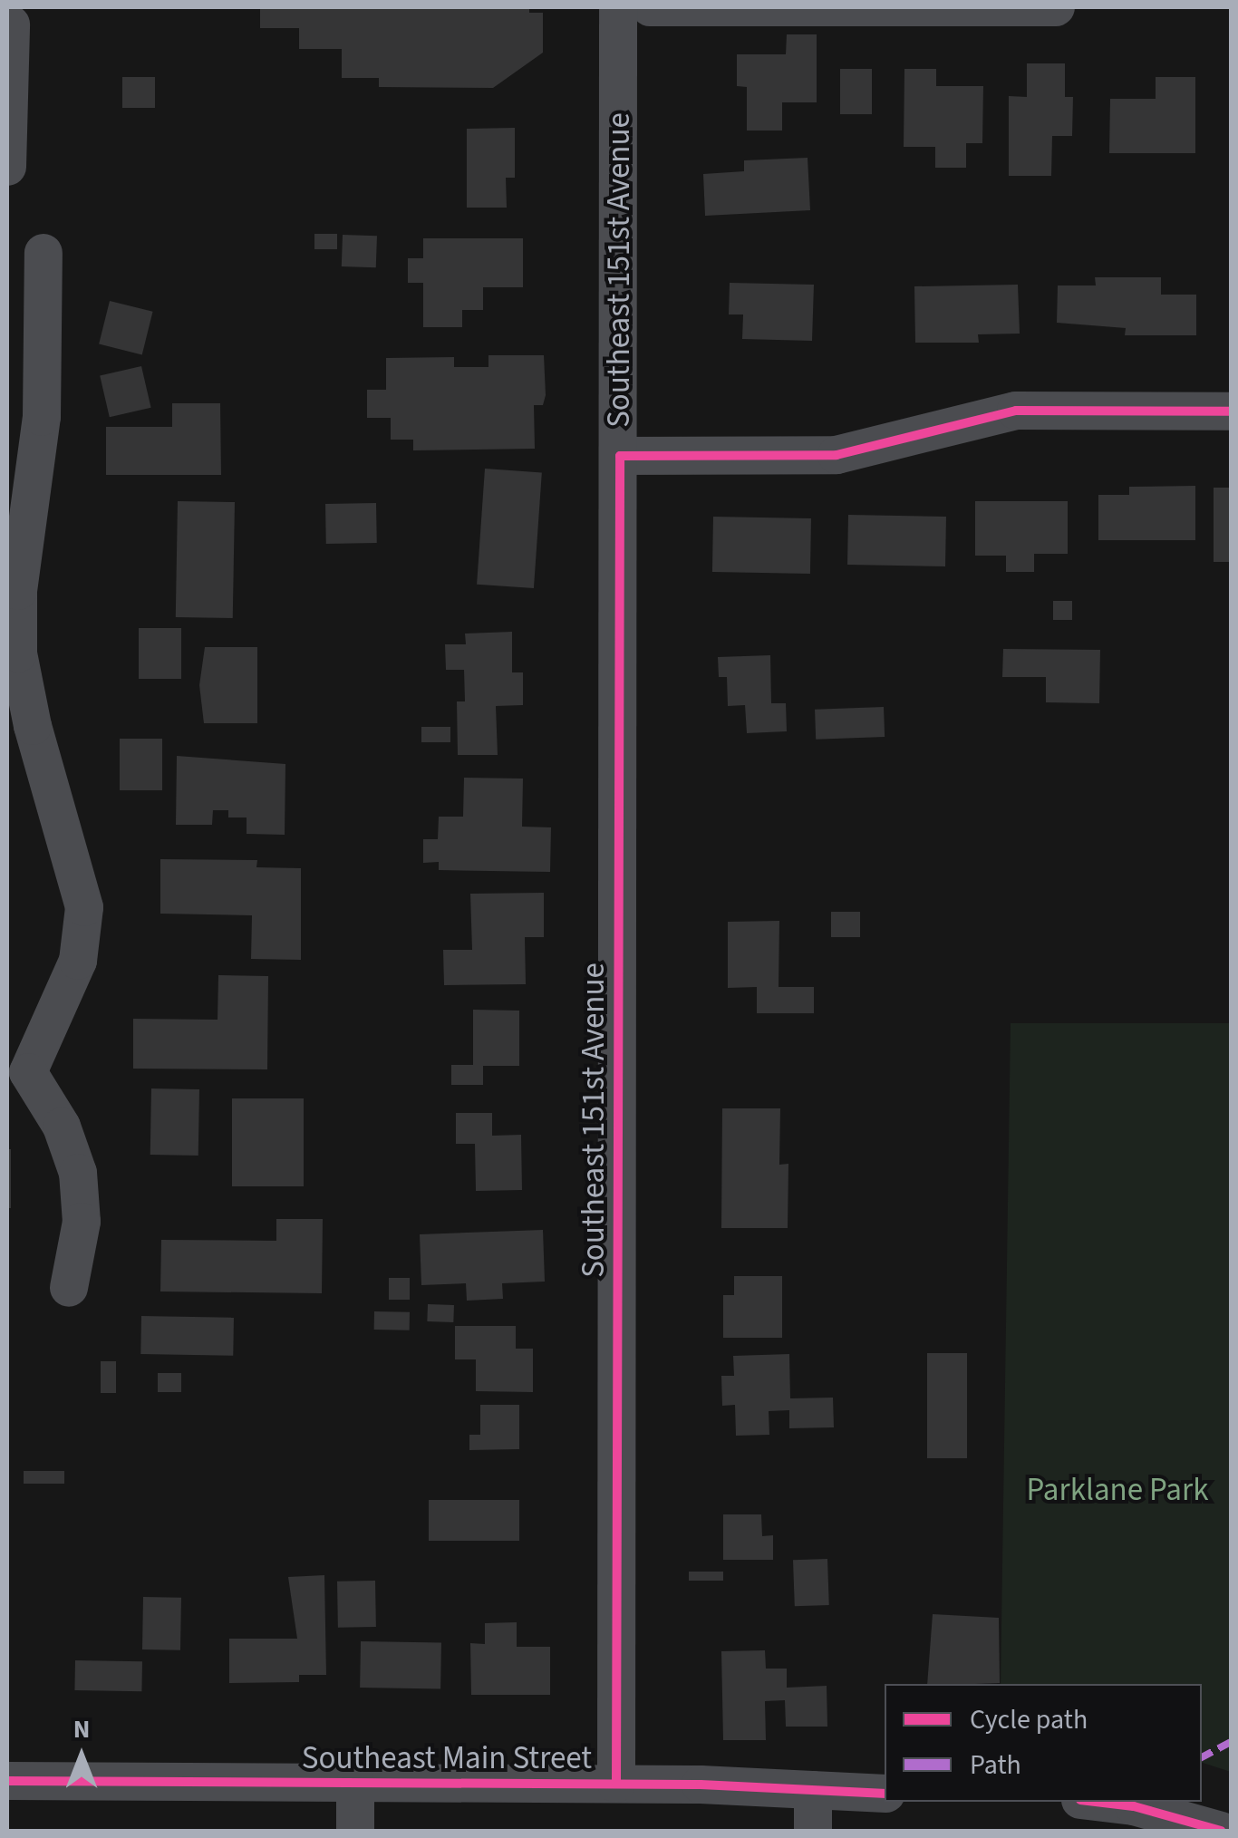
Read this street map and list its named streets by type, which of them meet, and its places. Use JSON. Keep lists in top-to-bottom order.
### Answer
{
  "streets": {
    "street": ["Southeast 151st Avenue", "Southeast Main Street"]
  },
  "crossings": [
    ["Southeast 151st Avenue", "Southeast Main Street"]
  ],
  "parks": ["Parklane Park"],
  "legend": ["Cycle path", "Path"],
  "north": "top"
}
